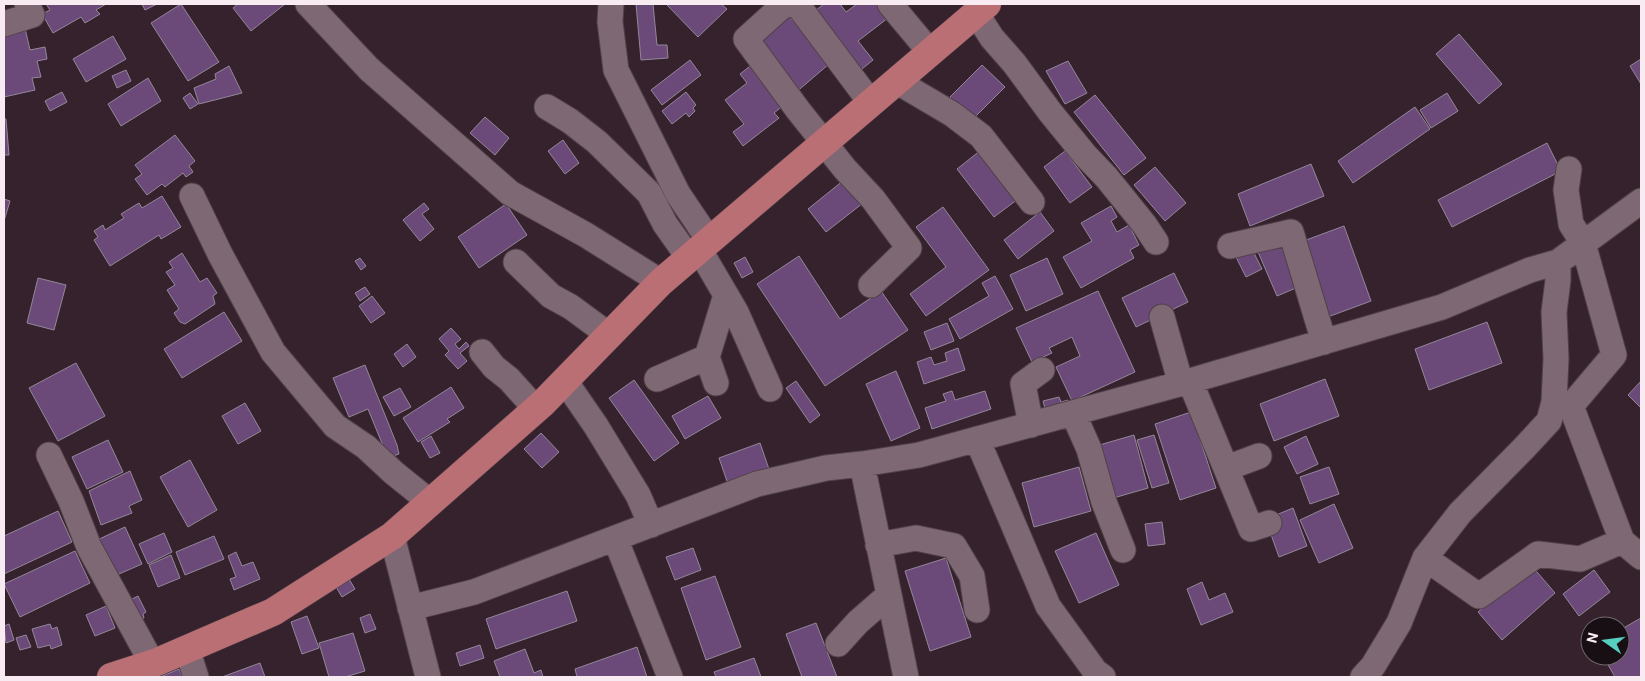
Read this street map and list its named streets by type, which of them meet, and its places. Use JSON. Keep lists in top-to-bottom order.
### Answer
{
  "north": "left"
}
